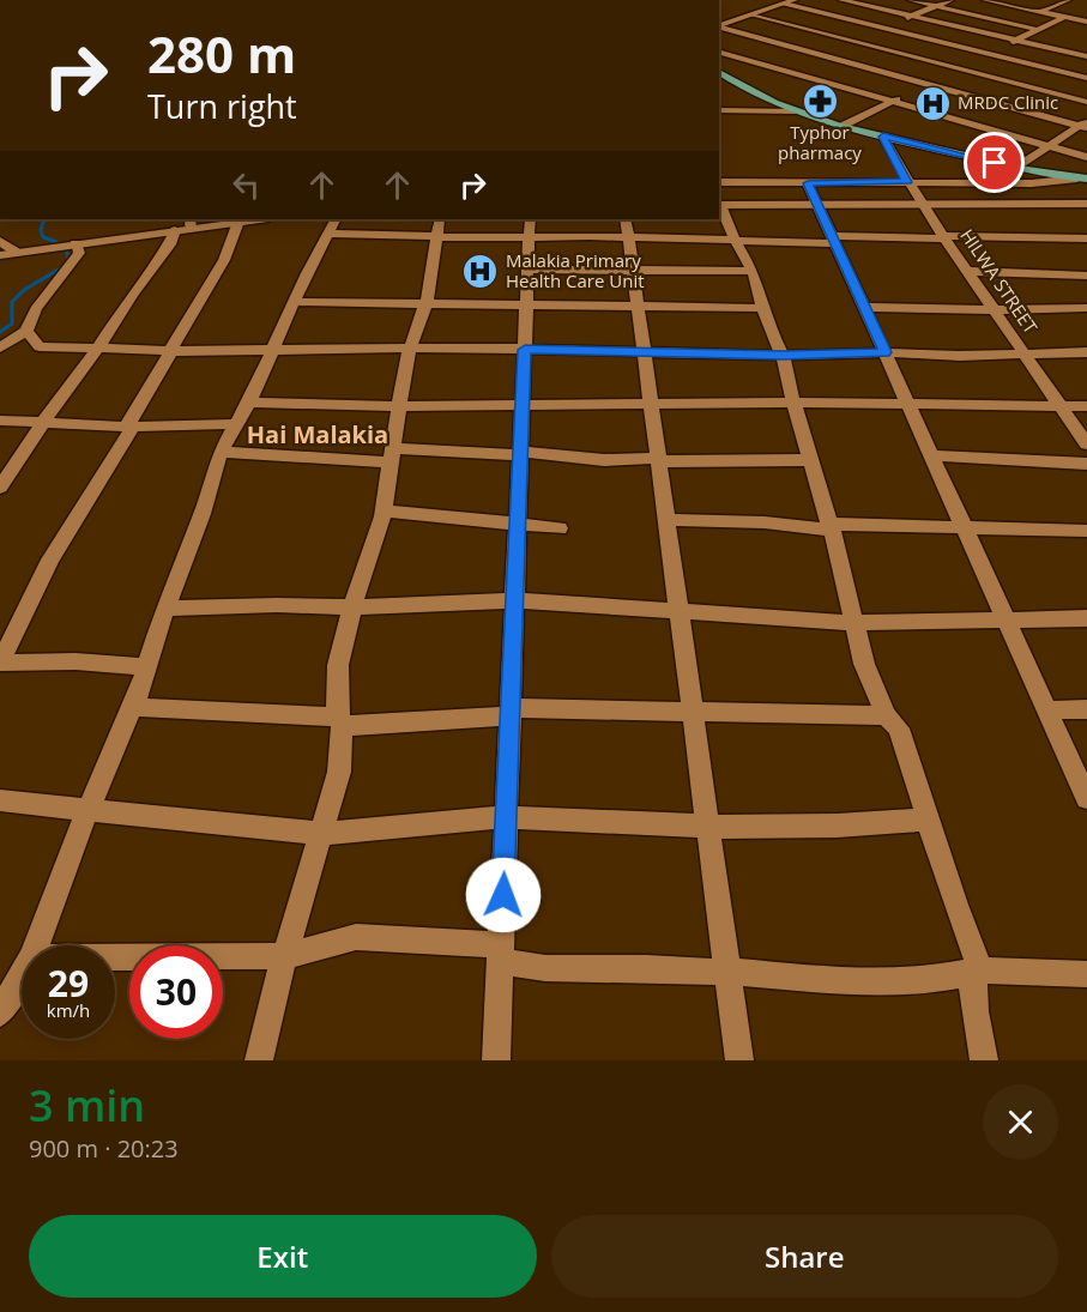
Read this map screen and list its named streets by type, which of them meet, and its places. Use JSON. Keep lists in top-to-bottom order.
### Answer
{
  "streets": {
    "street": ["HILWA STREET"]
  },
  "districts": ["Hai Malakia"],
  "places": {
    "pharmacy": ["Typhor pharmacy"],
    "hospital": ["MRDC Clinic", "Malakia Primary Health Care Unit"]
  },
  "page": {
    "turn": ["280 m", "Turn right"],
    "speed": "29 km/h",
    "limit": "30",
    "heading": ["3 min", "900 m · 20:23"],
    "buttons": ["Exit", "Share"]
  }
}
